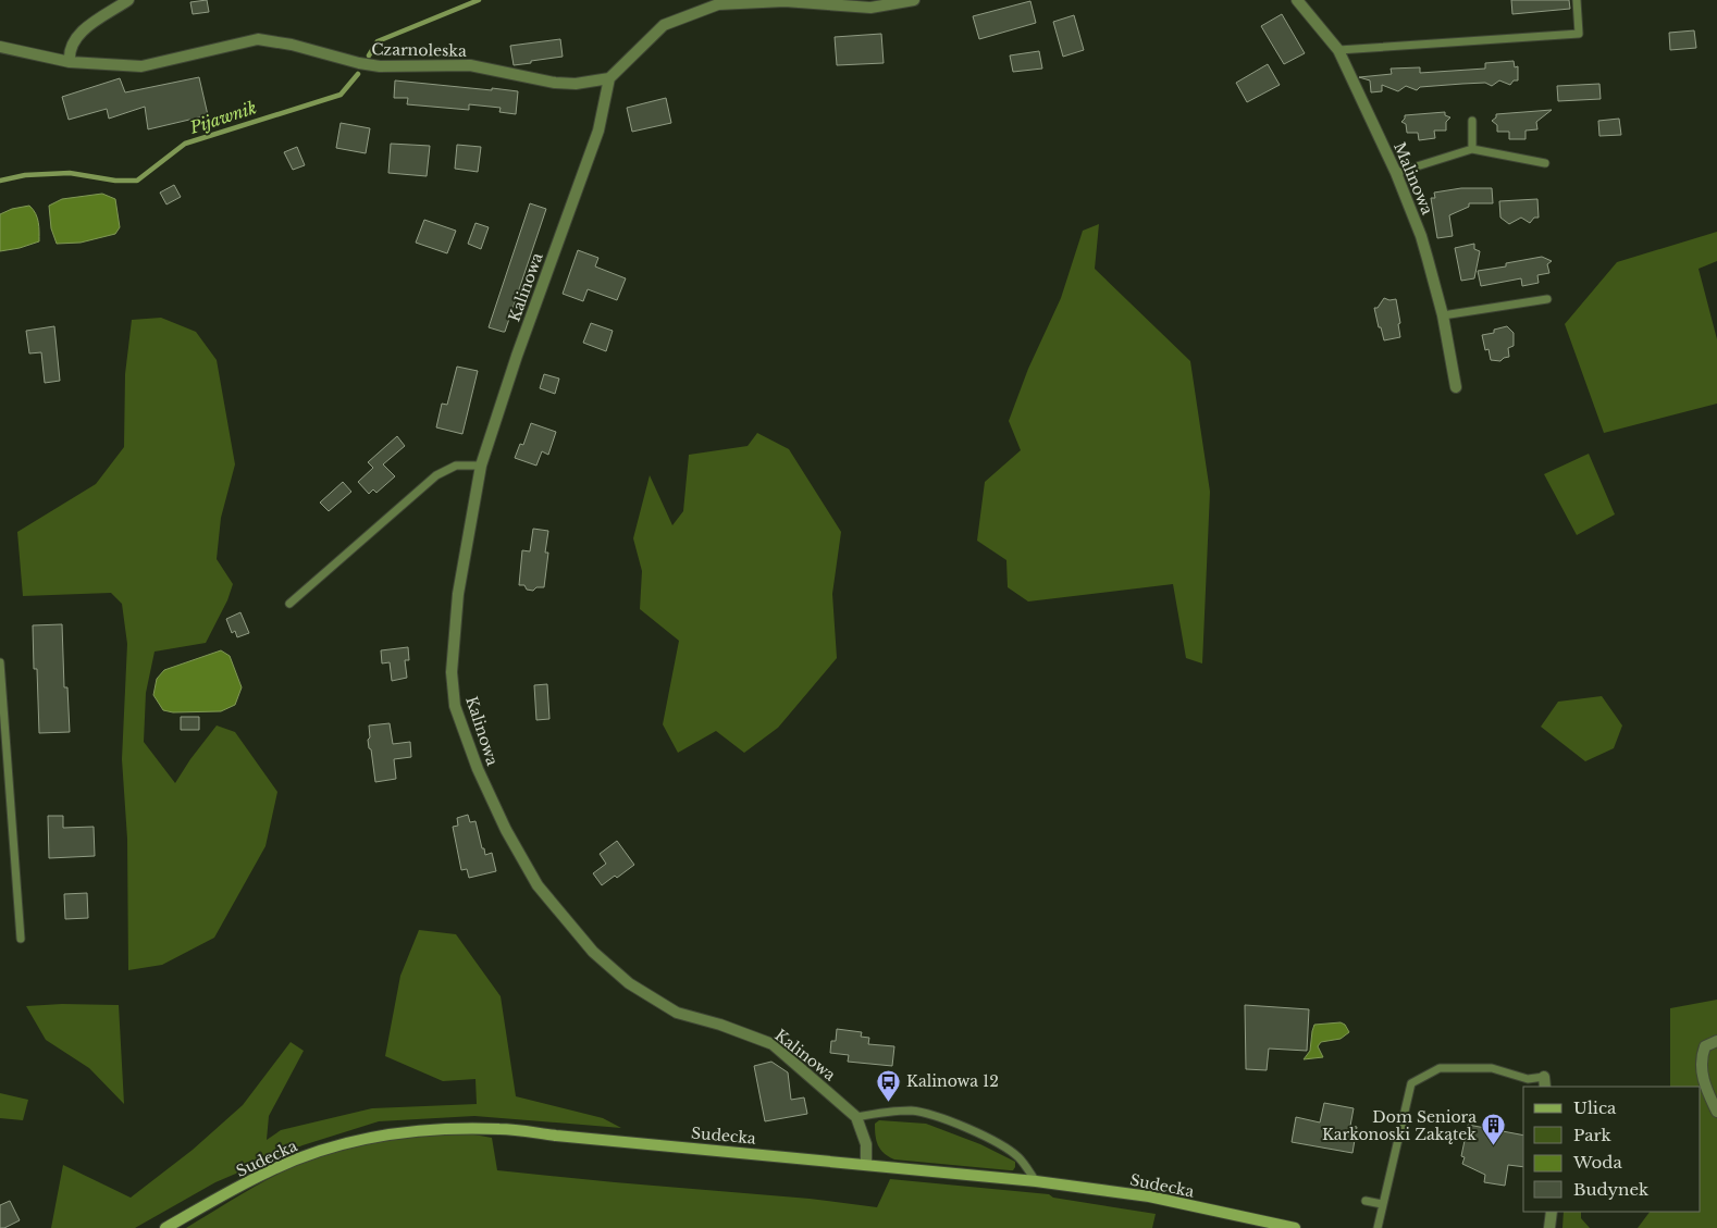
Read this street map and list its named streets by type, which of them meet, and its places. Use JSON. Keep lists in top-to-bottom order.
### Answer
{
  "streets": {
    "main road": ["Sudecka"],
    "street": ["Czarnoleska", "Malinowa", "Kalinowa"]
  },
  "crossings": [
    ["Czarnoleska", "Kalinowa"],
    ["Kalinowa", "Sudecka"]
  ],
  "water": ["Pijawnik"],
  "places": {
    "bus stop": ["Kalinowa 12"],
    "building": ["Dom Seniora Karkonoski Zakątek"]
  },
  "legend": [
    "Ulica",
    "Park",
    "Woda",
    "Budynek"
  ]
}
